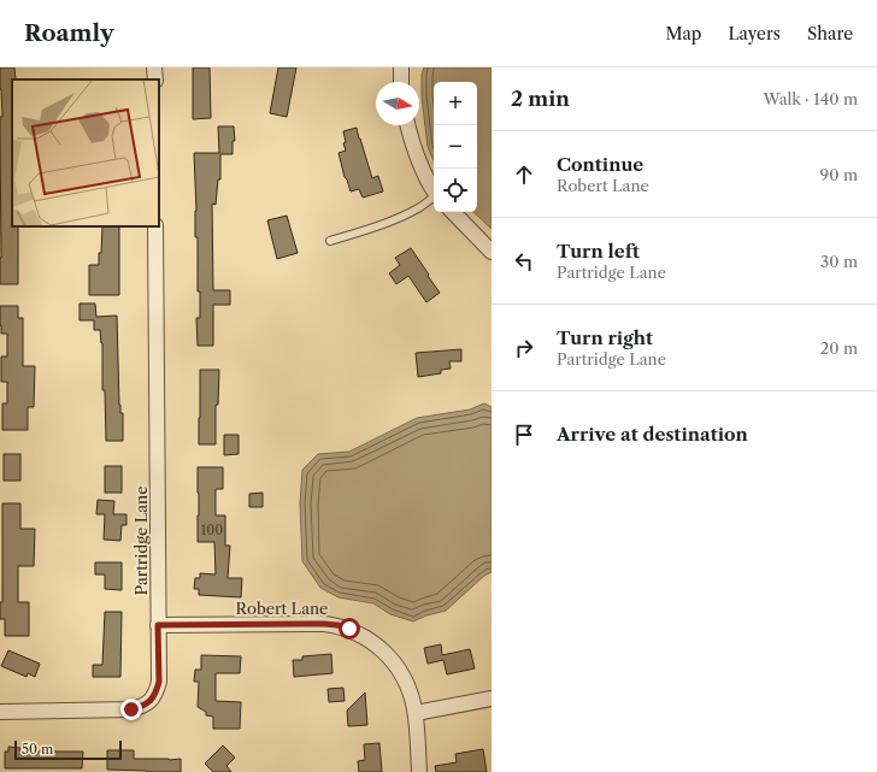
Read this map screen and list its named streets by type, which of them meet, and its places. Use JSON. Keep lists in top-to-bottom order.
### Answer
{
  "streets": {
    "street": ["Partridge Lane", "Robert Lane"]
  },
  "crossings": [
    ["Partridge Lane", "Robert Lane"]
  ],
  "house_numbers": ["100"],
  "scale_bar": "50 m",
  "north": "right",
  "page": {
    "header": "Roamly",
    "nav": ["Map", "Layers", "Share"],
    "heading": ["2 min", "Walk · 140 m"],
    "map_buttons": ["+", "−"],
    "list": [
      ["Continue", "Robert Lane", "90 m"],
      ["Turn left", "Partridge Lane", "30 m"],
      ["Turn right", "Partridge Lane", "20 m"],
      "Arrive at destination"
    ],
    "scale": "50 m"
  }
}
